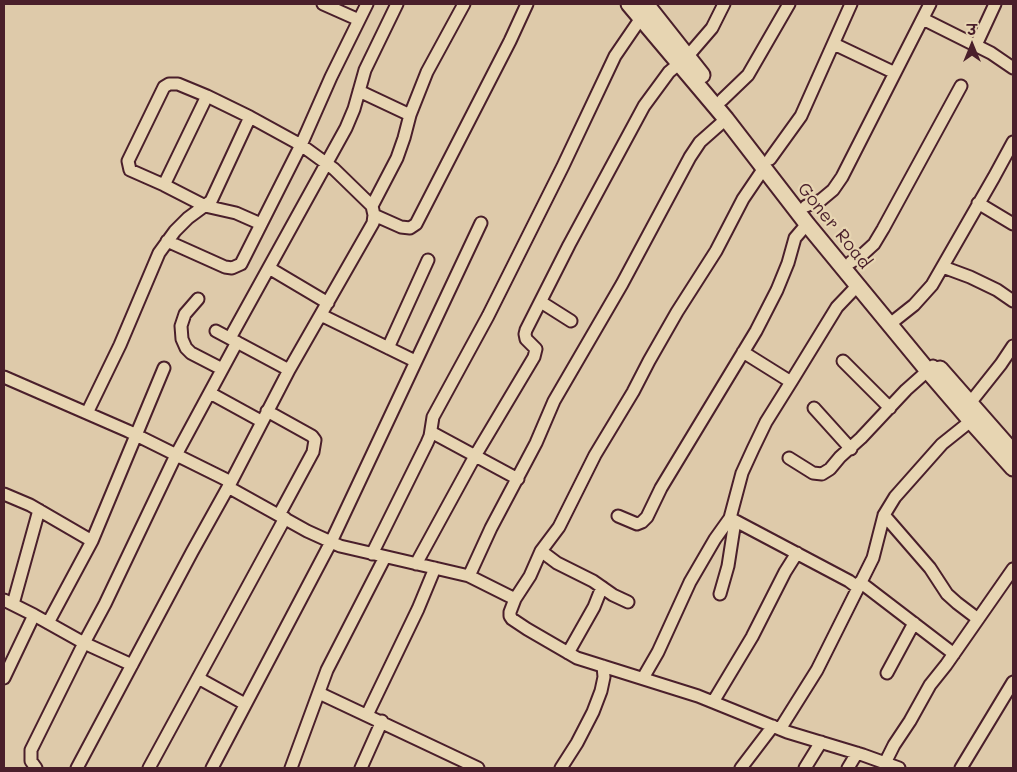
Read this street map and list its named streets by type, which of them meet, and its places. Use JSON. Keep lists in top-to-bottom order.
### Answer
{
  "streets": {
    "street": ["Goner Road"]
  },
  "north": "top"
}
